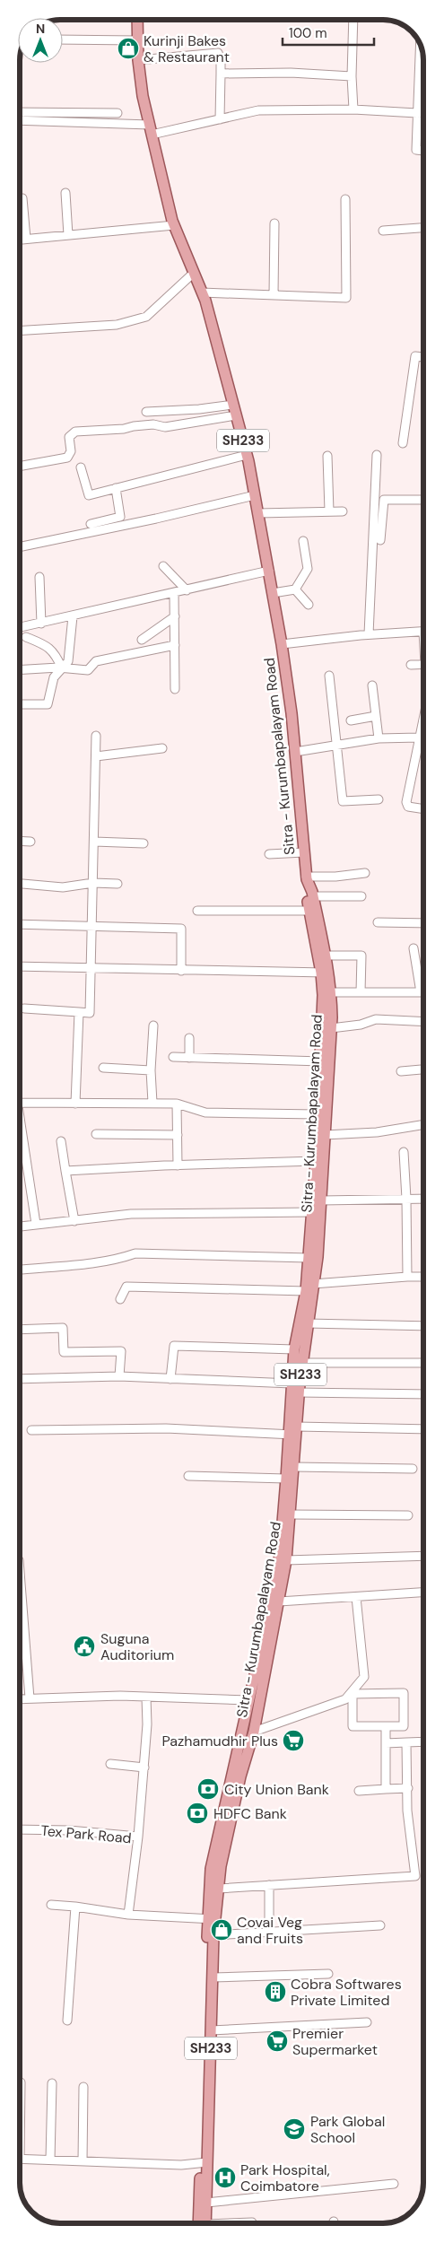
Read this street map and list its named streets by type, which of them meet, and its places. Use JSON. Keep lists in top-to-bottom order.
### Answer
{
  "streets": {
    "main road": ["SH233", "Sitra - Kurumbapalayam Road"],
    "street": ["Tex Park Road"]
  },
  "places": {
    "shop": ["Kurinji Bakes & Restaurant", "Covai Veg and Fruits"],
    "public building": ["Suguna Auditorium"],
    "supermarket": ["Pazhamudhir Plus", "Premier Supermarket"],
    "bank": ["City Union Bank", "HDFC Bank"],
    "building": ["Cobra Softwares Private Limited"],
    "school or university": ["Park Global School"],
    "hospital": ["Park Hospital, Coimbatore"]
  },
  "scale_bar": "100 m",
  "north": "top"
}
